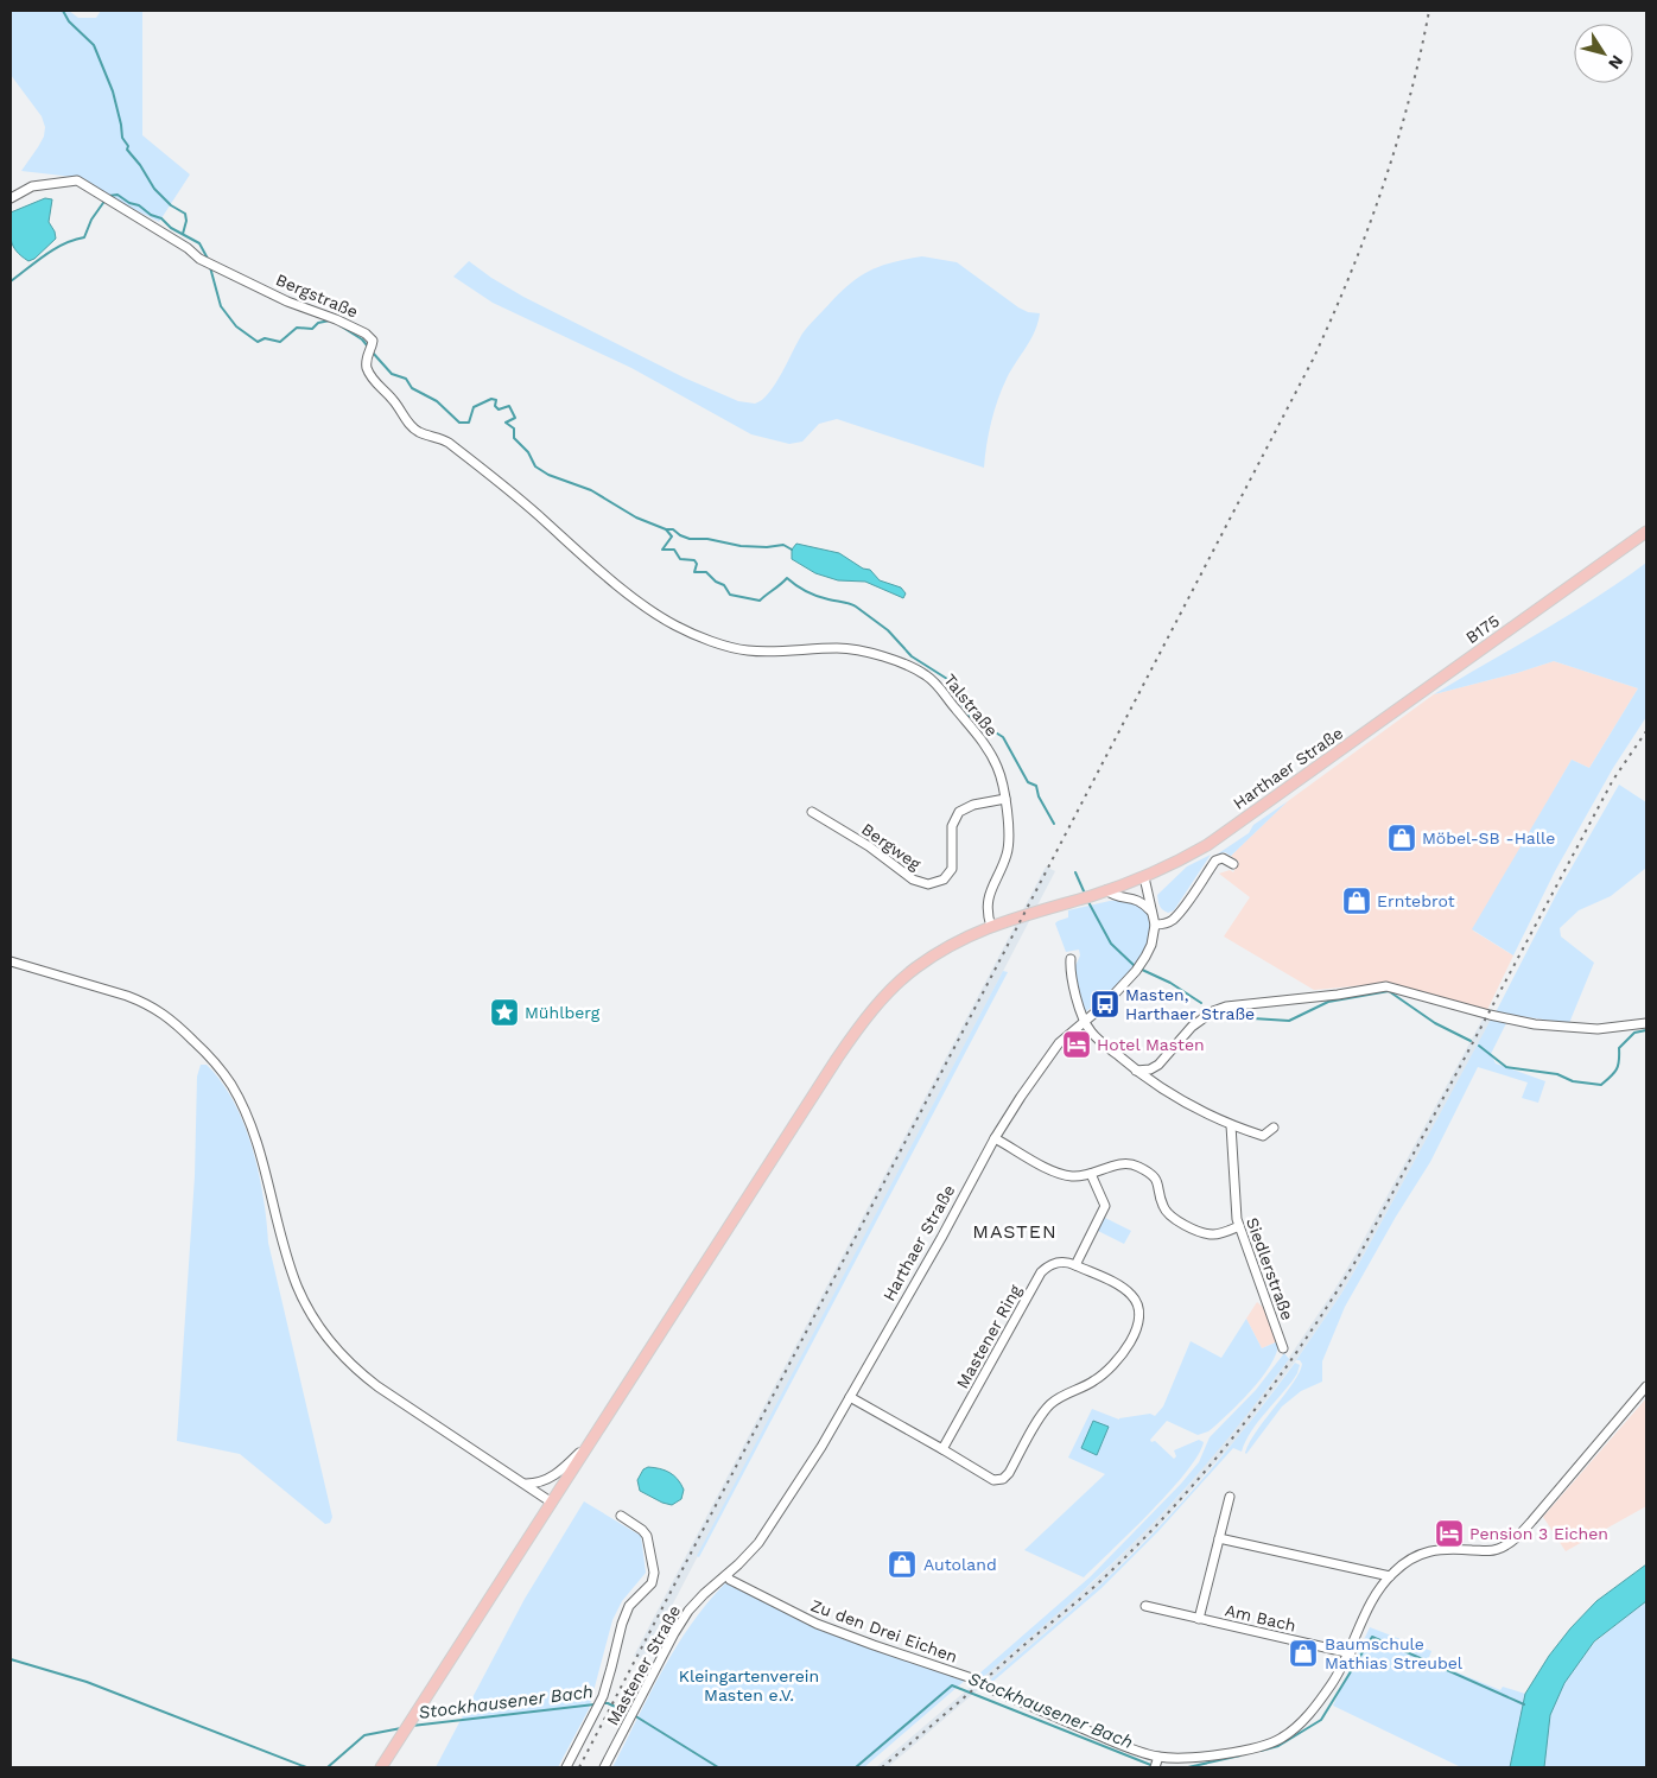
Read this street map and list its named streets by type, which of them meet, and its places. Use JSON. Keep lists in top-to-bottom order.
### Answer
{
  "streets": {
    "main road": ["B175", "Harthaer Straße"],
    "street": [
      "Bergstraße",
      "Talstraße",
      "Bergweg",
      "Siedlerstraße",
      "Mastener Ring",
      "Am Bach",
      "Zu den Drei Eichen",
      "Mastener Straße"
    ]
  },
  "crossings": [
    ["Bergstraße", "Talstraße"],
    ["B175", "Harthaer Straße"],
    ["Talstraße", "Harthaer Straße"],
    ["Talstraße", "Bergweg"],
    ["Harthaer Straße", "Mastener Ring"],
    ["Harthaer Straße", "Zu den Drei Eichen"],
    ["Harthaer Straße", "Mastener Straße"]
  ],
  "districts": ["MASTEN"],
  "water": ["Stockhausener Bach"],
  "parks": ["Kleingartenverein Masten e.V."],
  "places": {
    "shop": [
      "Möbel-SB -Halle",
      "Erntebrot",
      "Autoland",
      "Baumschule Mathias Streubel"
    ],
    "bus stop": ["Masten, Harthaer Straße"],
    "place": ["Mühlberg"],
    "hotel": ["Hotel Masten", "Pension 3 Eichen"]
  },
  "north": "bottom right"
}
